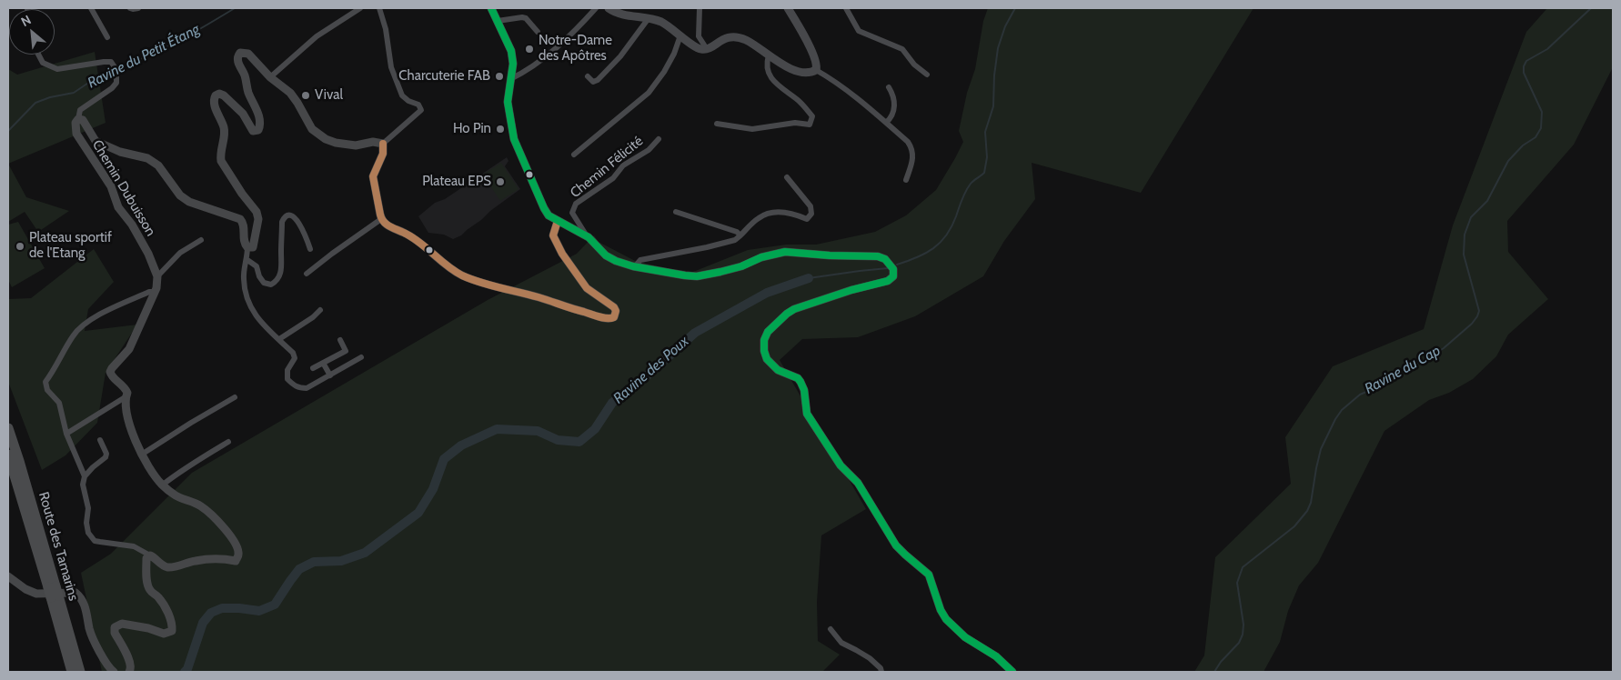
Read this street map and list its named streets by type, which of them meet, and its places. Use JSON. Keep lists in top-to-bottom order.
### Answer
{
  "streets": {
    "highway": ["Route des Tamarins"],
    "main road": ["Chemin Dubuisson"],
    "street": ["Chemin Félicité"]
  },
  "water": ["Ravine du Petit Étang", "Ravine des Poux", "Ravine du Cap"],
  "places": [
    "Notre-Dame des Apôtres",
    "Charcuterie FAB",
    "Vival",
    "Ho Pin",
    "Plateau EPS",
    "Plateau sportif de l'Etang"
  ],
  "north": "top left"
}
